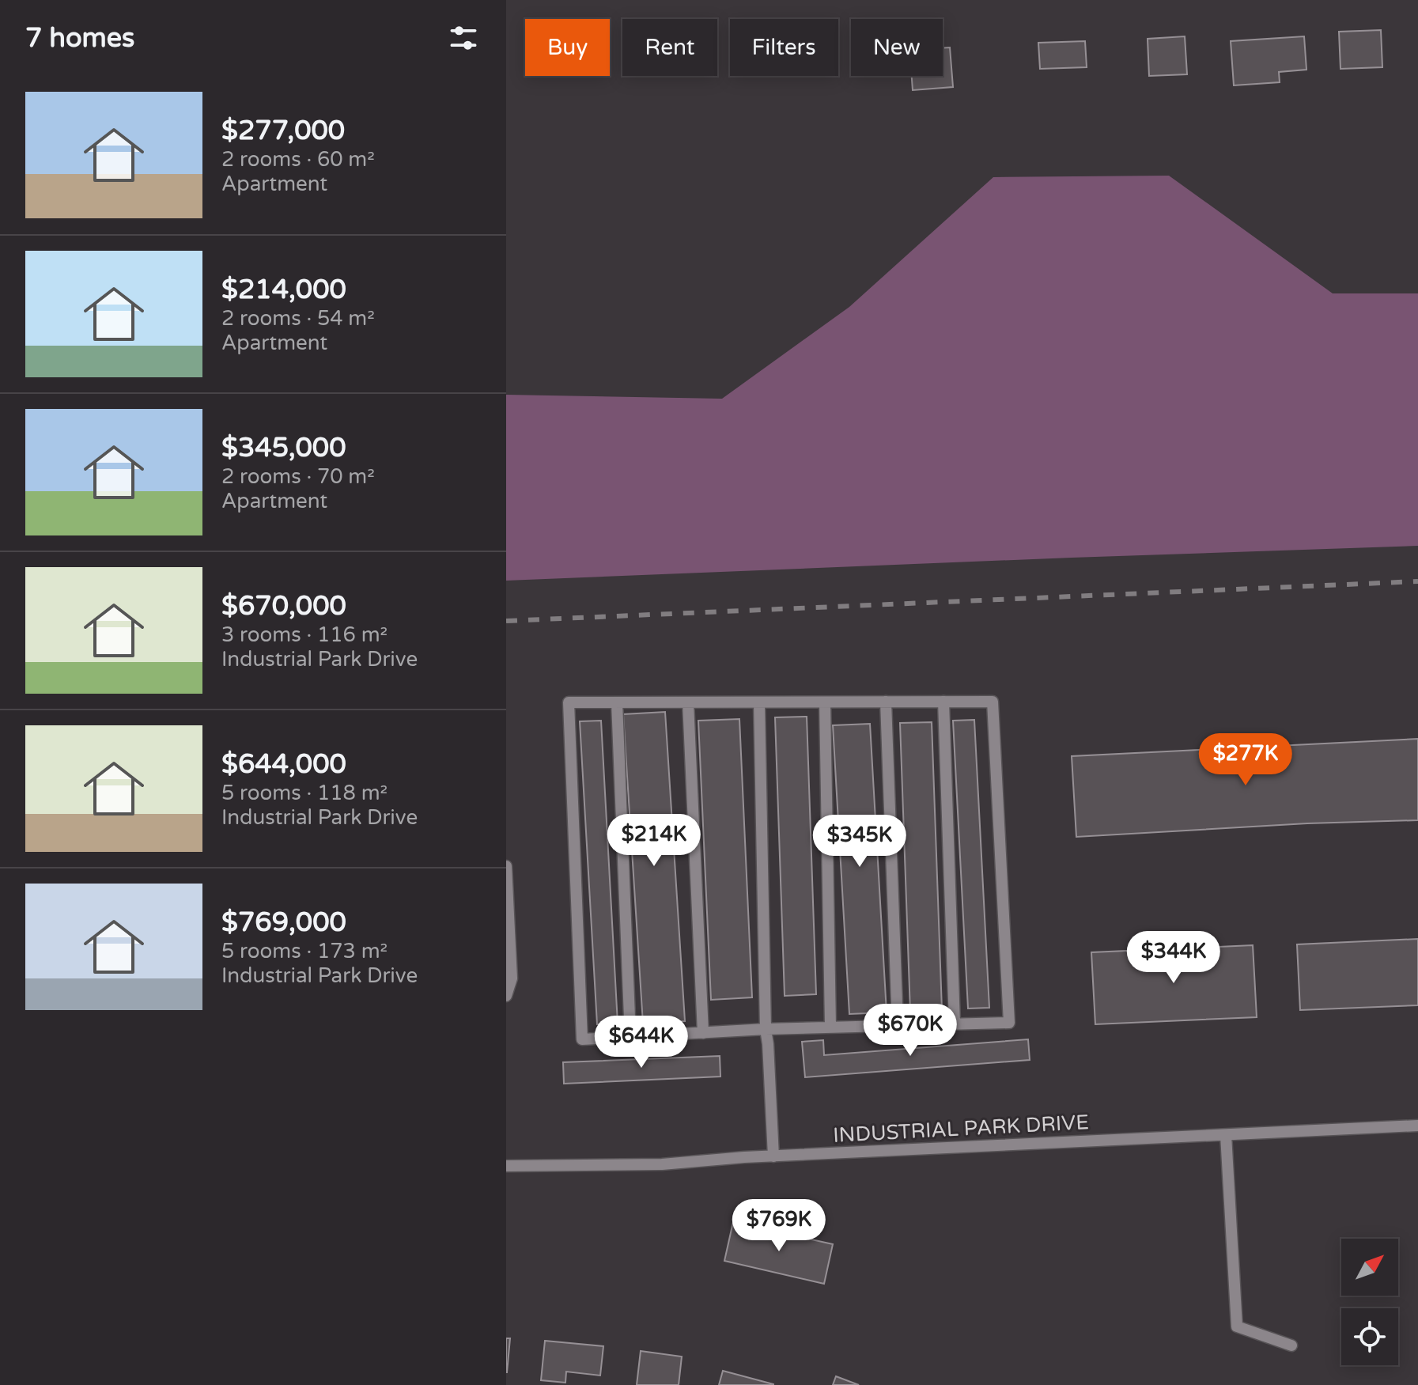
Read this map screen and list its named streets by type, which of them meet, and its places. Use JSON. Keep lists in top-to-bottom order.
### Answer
{
  "streets": {
    "street": ["INDUSTRIAL PARK DRIVE"]
  },
  "north": "top right",
  "page": {
    "heading": "7 homes",
    "chip": [
      "Buy",
      "Rent",
      "Filters",
      "New"
    ],
    "list": [
      {
        "name": "$277,000",
        "note": "2 rooms · 60 m² · Apartment"
      },
      {
        "name": "$214,000",
        "note": "2 rooms · 54 m² · Apartment"
      },
      {
        "name": "$345,000",
        "note": "2 rooms · 70 m² · Apartment"
      },
      {
        "name": "$670,000",
        "note": "3 rooms · 116 m² · Industrial Park Drive"
      },
      {
        "name": "$644,000",
        "note": "5 rooms · 118 m² · Industrial Park Drive"
      },
      {
        "name": "$769,000",
        "note": "5 rooms · 173 m² · Industrial Park Drive"
      }
    ],
    "price": [
      "$277K",
      "$214K",
      "$345K",
      "$344K",
      "$670K",
      "$644K",
      "$769K"
    ]
  }
}
